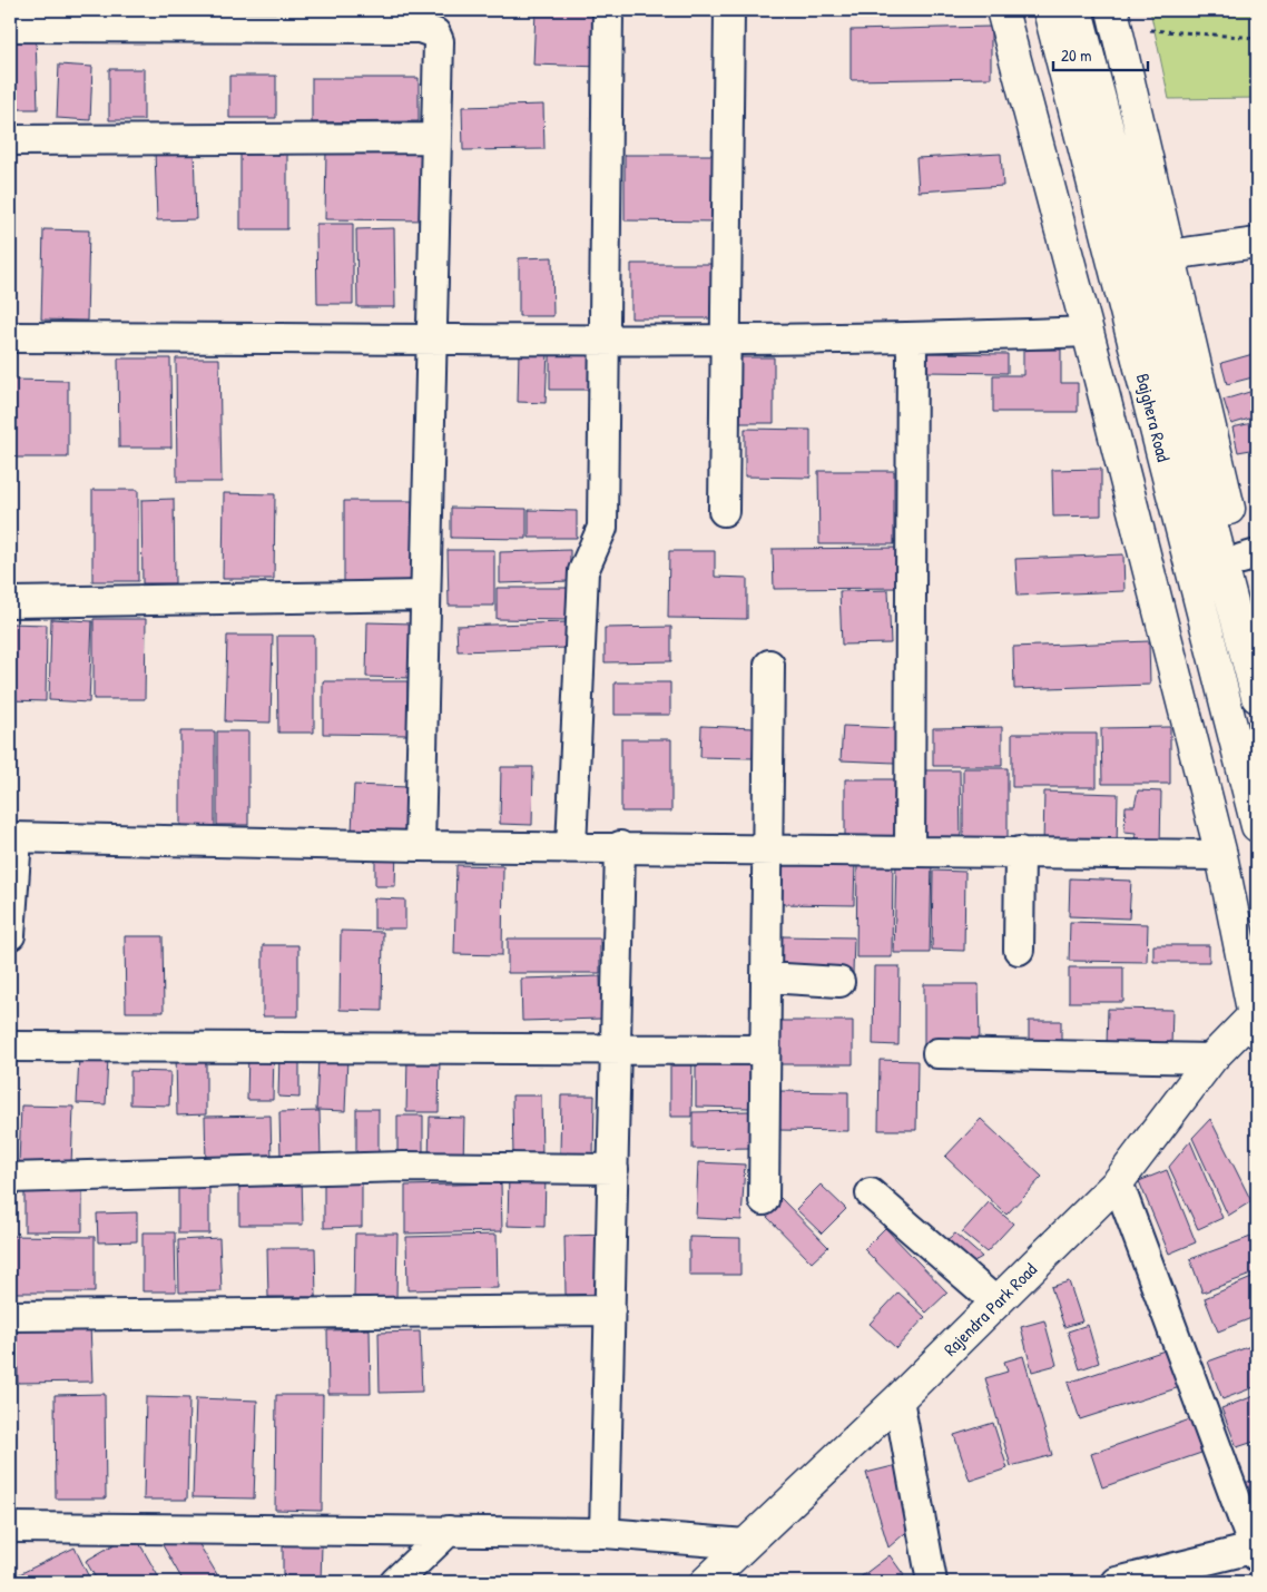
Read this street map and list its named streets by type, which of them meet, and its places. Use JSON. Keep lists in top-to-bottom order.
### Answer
{
  "streets": {
    "street": ["Bajghera Road", "Rajendra Park Road"]
  },
  "scale_bar": "20 m"
}
